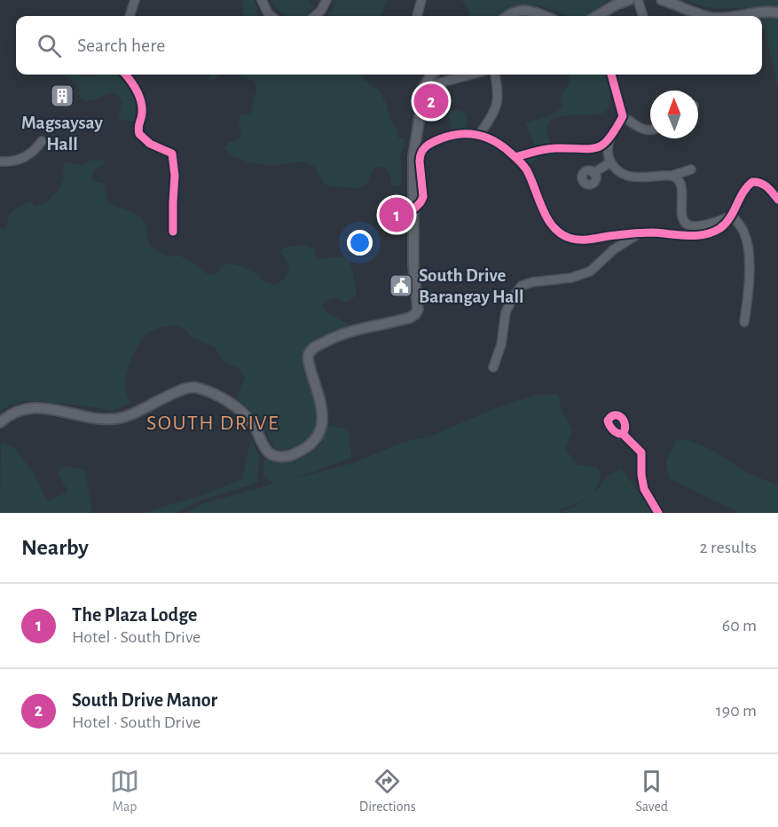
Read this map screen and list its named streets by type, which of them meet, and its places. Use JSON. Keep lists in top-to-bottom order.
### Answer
{
  "districts": ["SOUTH DRIVE"],
  "places": {
    "building": ["Magsaysay Hall"],
    "public building": ["South Drive Barangay Hall"]
  },
  "north": "top",
  "page": {
    "search": "Search here",
    "pins": ["2", "1"],
    "heading": ["Nearby", "2 results"],
    "list": [
      {
        "mark": "1",
        "name": "The Plaza Lodge",
        "note": "Hotel · South Drive",
        "value": "60 m"
      },
      {
        "mark": "2",
        "name": "South Drive Manor",
        "note": "Hotel · South Drive",
        "value": "190 m"
      }
    ],
    "nav": ["Map", "Directions", "Saved"]
  }
}
